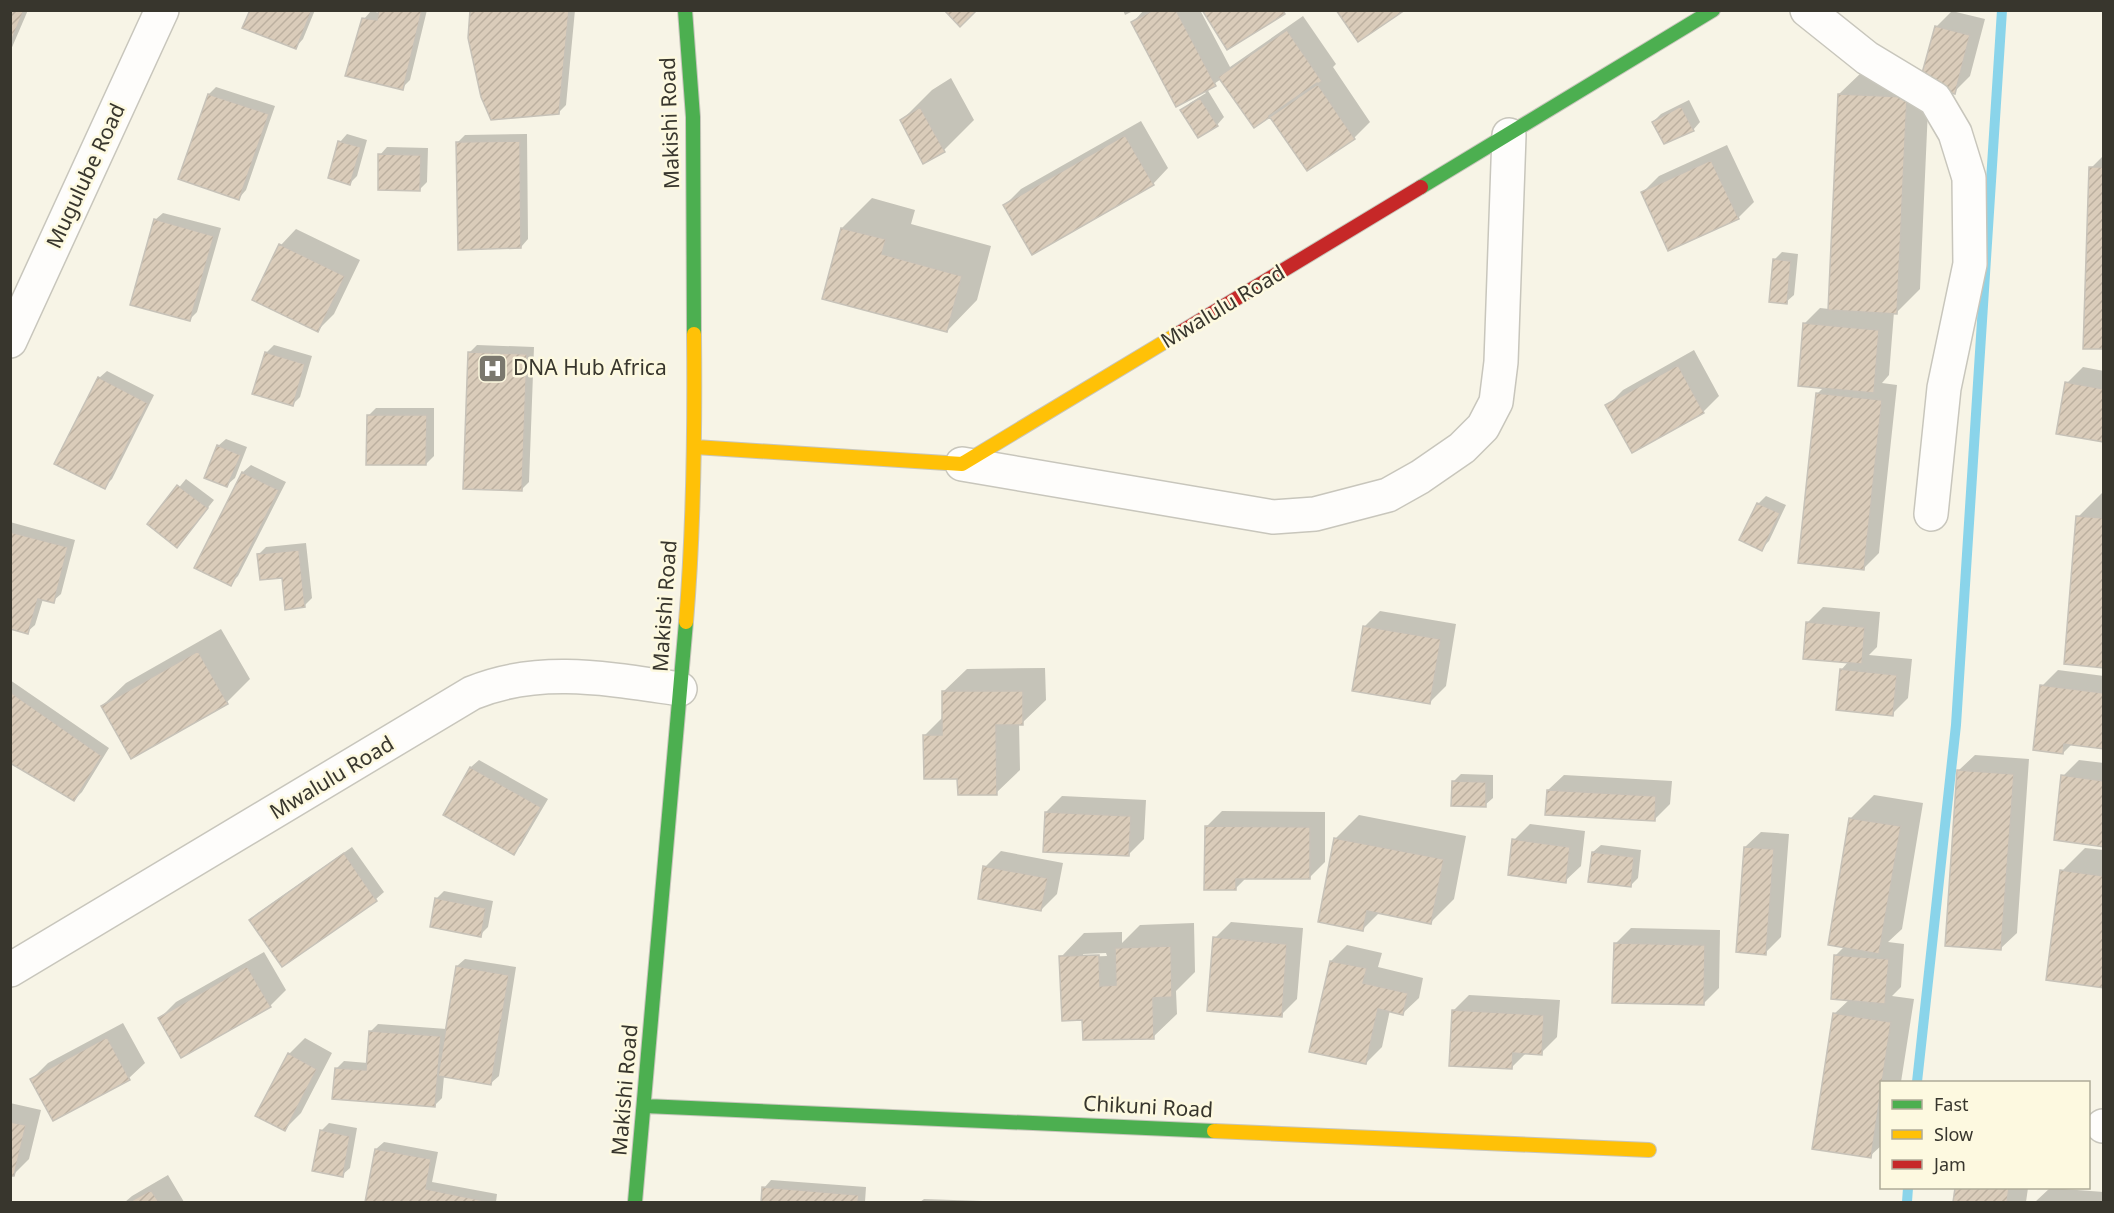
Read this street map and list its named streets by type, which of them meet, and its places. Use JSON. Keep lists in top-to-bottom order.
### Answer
{
  "streets": {
    "street": [
      "Makishi Road",
      "Mugulube Road",
      "Mwalulu Road",
      "Chikuni Road"
    ]
  },
  "crossings": [
    ["Makishi Road", "Mwalulu Road"],
    ["Makishi Road", "Chikuni Road"]
  ],
  "places": {
    "hospital": ["DNA Hub Africa"]
  },
  "legend": ["Fast", "Slow", "Jam"]
}
